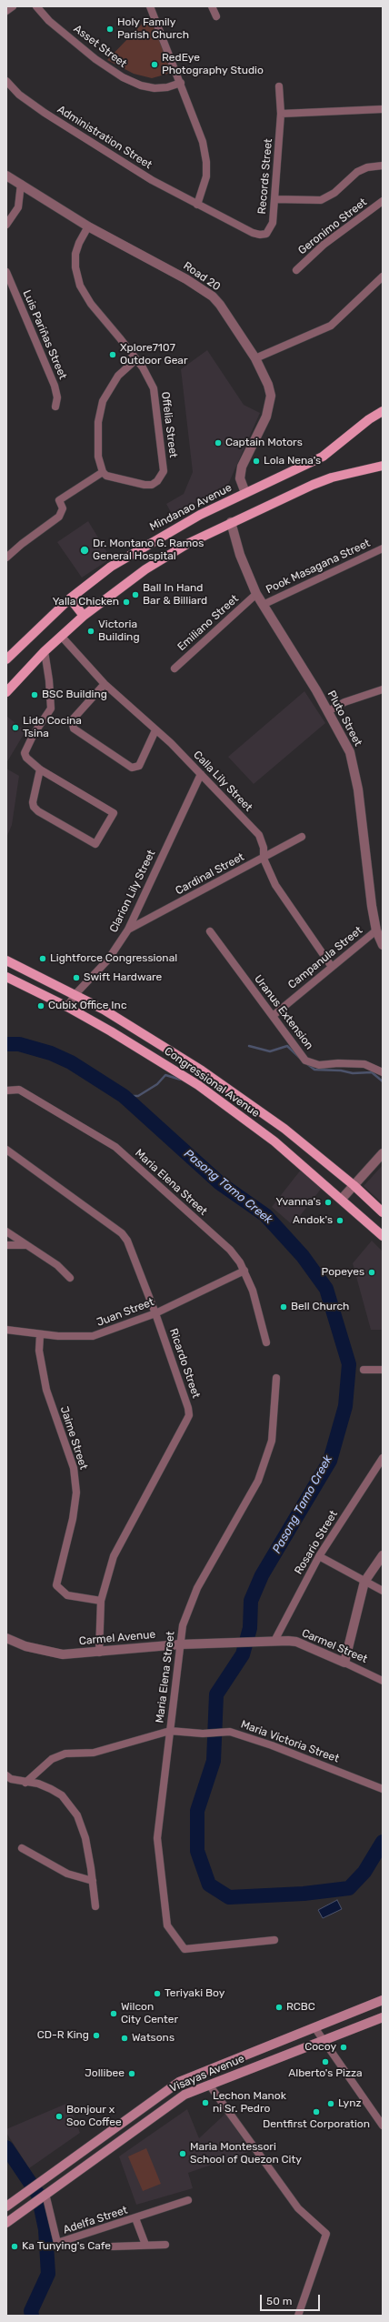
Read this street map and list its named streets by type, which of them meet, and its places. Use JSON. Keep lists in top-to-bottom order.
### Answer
{
  "streets": {
    "main road": ["Mindanao Avenue", "Congressional Avenue", "Visayas Avenue"],
    "street": [
      "Asset Street",
      "Administration Street",
      "Records Street",
      "Geronimo Street",
      "Road 20",
      "Luis Pariñas Street",
      "Offelia Street",
      "Pook Masagana Street",
      "Emiliano Street",
      "Pluto Street",
      "Calla Lily Street",
      "Cardinal Street",
      "Clarion Lily Street",
      "Campanula Street",
      "Uranus Extension",
      "Maria Elena Street",
      "Juan Street",
      "Ricardo Street",
      "Jaime Street",
      "Rosario Street",
      "Carmel Avenue",
      "Carmel Street",
      "Maria Victoria Street",
      "Adelfa Street"
    ]
  },
  "crossings": [
    ["Administration Street", "Records Street"],
    ["Road 20", "Offelia Street"],
    ["Road 20", "Mindanao Avenue"],
    ["Pook Masagana Street", "Pluto Street"],
    ["Emiliano Street", "Pluto Street"],
    ["Pluto Street", "Campanula Street"],
    ["Calla Lily Street", "Cardinal Street"],
    ["Calla Lily Street", "Clarion Lily Street"],
    ["Calla Lily Street", "Campanula Street"],
    ["Cardinal Street", "Clarion Lily Street"],
    ["Clarion Lily Street", "Congressional Avenue"],
    ["Campanula Street", "Uranus Extension"],
    ["Maria Elena Street", "Juan Street"],
    ["Maria Elena Street", "Carmel Avenue"],
    ["Maria Elena Street", "Maria Victoria Street"],
    ["Juan Street", "Ricardo Street"],
    ["Juan Street", "Jaime Street"],
    ["Ricardo Street", "Jaime Street"],
    ["Ricardo Street", "Carmel Avenue"],
    ["Rosario Street", "Carmel Street"],
    ["Carmel Avenue", "Carmel Street"],
    ["Visayas Avenue", "Adelfa Street"]
  ],
  "water": ["Pasong Tamo Creek"],
  "places": [
    "Holy Family Parish Church",
    "RedEye Photography Studio",
    "Xplore7107 Outdoor Gear",
    "Captain Motors",
    "Lola Nena's",
    "Dr. Montano G. Ramos General Hospital",
    "Ball In Hand Bar & Billiard",
    "Yalla Chicken",
    "Victoria Building",
    "BSC Building",
    "Lido Cocina Tsina",
    "Lightforce Congressional",
    "Swift Hardware",
    "Cubix Office Inc",
    "Yvanna's",
    "Andok's",
    "Popeyes",
    "Bell Church",
    "Teriyaki Boy",
    "RCBC",
    "Wilcon City Center",
    "CD-R King",
    "Watsons",
    "Cocoy",
    "Alberto's Pizza",
    "Jollibee",
    "Lechon Manok ni Sr. Pedro",
    "Lynz",
    "Dentfirst Corporation",
    "Bonjour x Soo Coffee",
    "Maria Montessori School of Quezon City",
    "Ka Tunying's Cafe"
  ],
  "scale_bar": "50 m"
}
